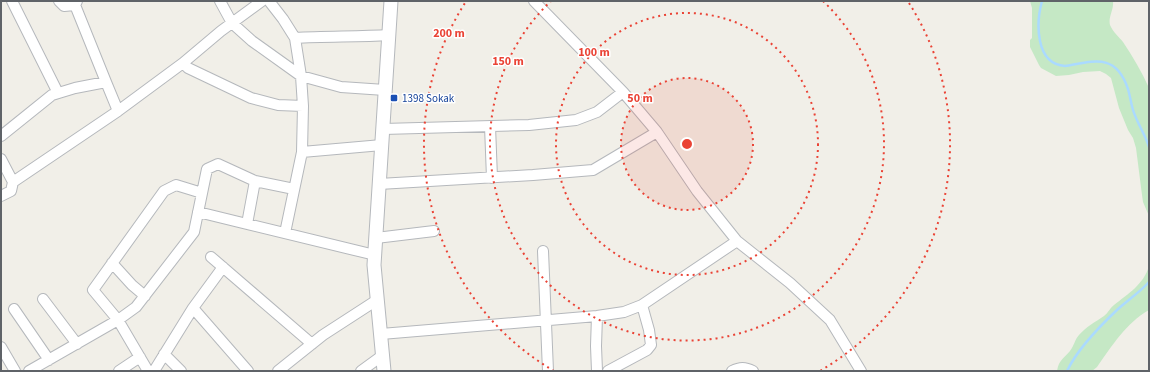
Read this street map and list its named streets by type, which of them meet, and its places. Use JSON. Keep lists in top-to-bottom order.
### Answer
{
  "places": {
    "transit": ["1398 Sokak"]
  },
  "rings": [
    "200 m",
    "100 m",
    "150 m",
    "50 m"
  ]
}
